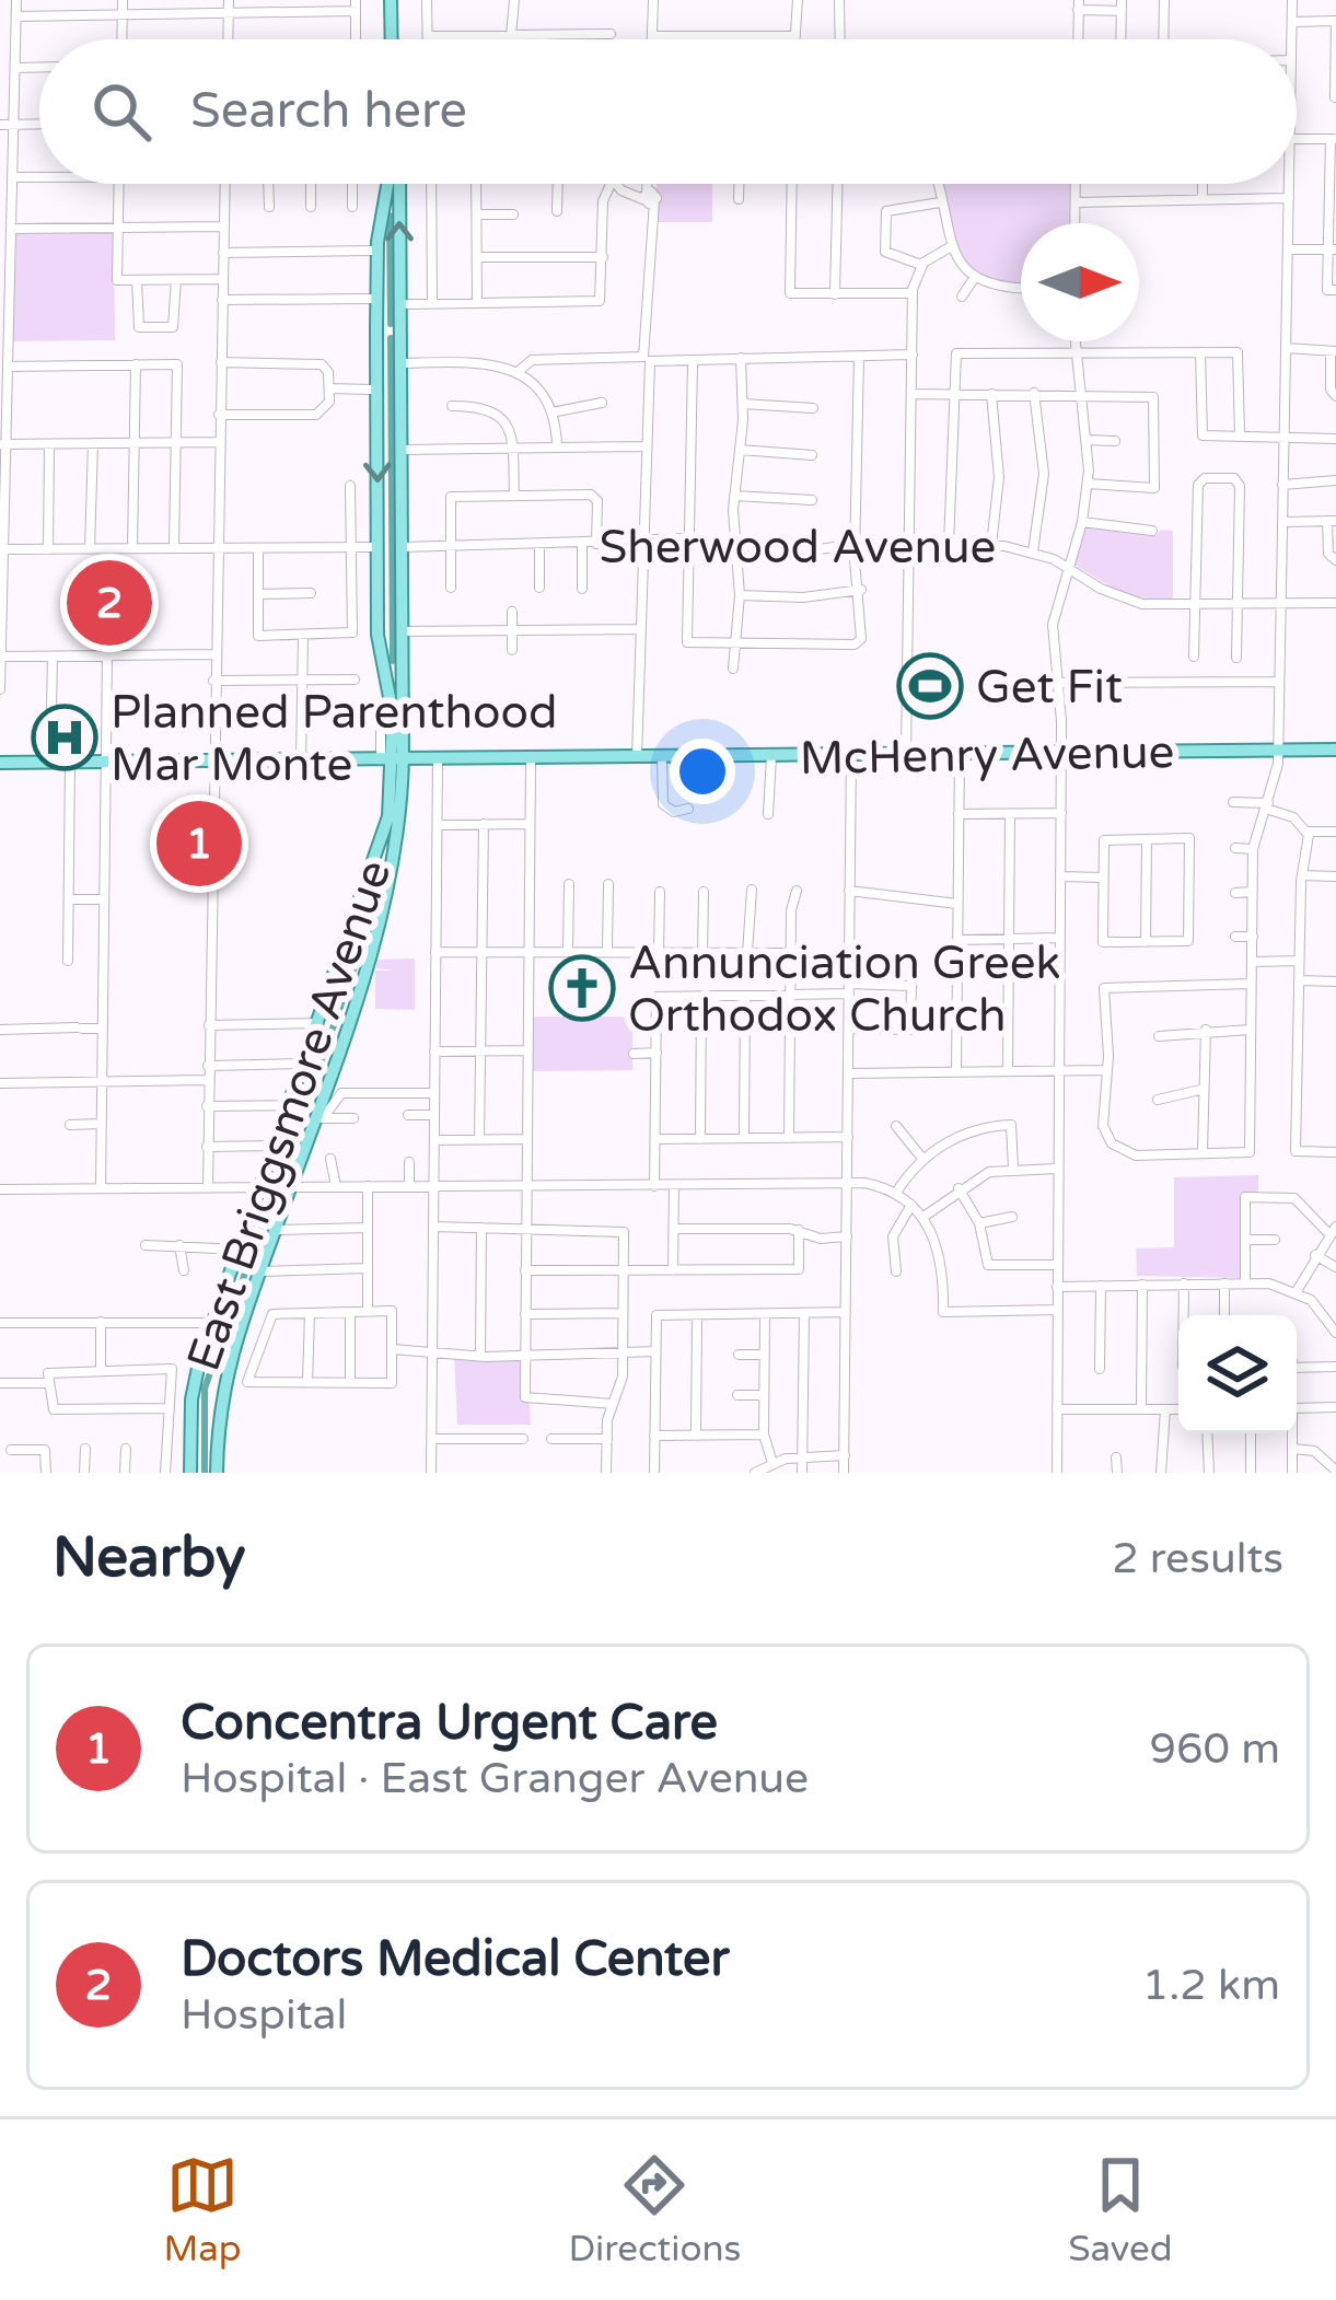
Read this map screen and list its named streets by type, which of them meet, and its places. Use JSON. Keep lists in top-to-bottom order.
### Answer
{
  "streets": {
    "main road": ["McHenry Avenue", "East Briggsmore Avenue"],
    "street": ["Sherwood Avenue"]
  },
  "crossings": [
    ["McHenry Avenue", "East Briggsmore Avenue"]
  ],
  "places": {
    "sports": ["Get Fit"],
    "hospital": ["Planned Parenthood Mar Monte"],
    "church": ["Annunciation Greek Orthodox Church"]
  },
  "north": "right",
  "page": {
    "search": "Search here",
    "pins": ["2", "1"],
    "heading": ["Nearby", "2 results"],
    "list": [
      {
        "mark": "1",
        "name": "Concentra Urgent Care",
        "note": "Hospital · East Granger Avenue",
        "value": "960 m"
      },
      {
        "mark": "2",
        "name": "Doctors Medical Center",
        "note": "Hospital",
        "value": "1.2 km"
      }
    ],
    "nav": ["Map", "Directions", "Saved"]
  }
}
